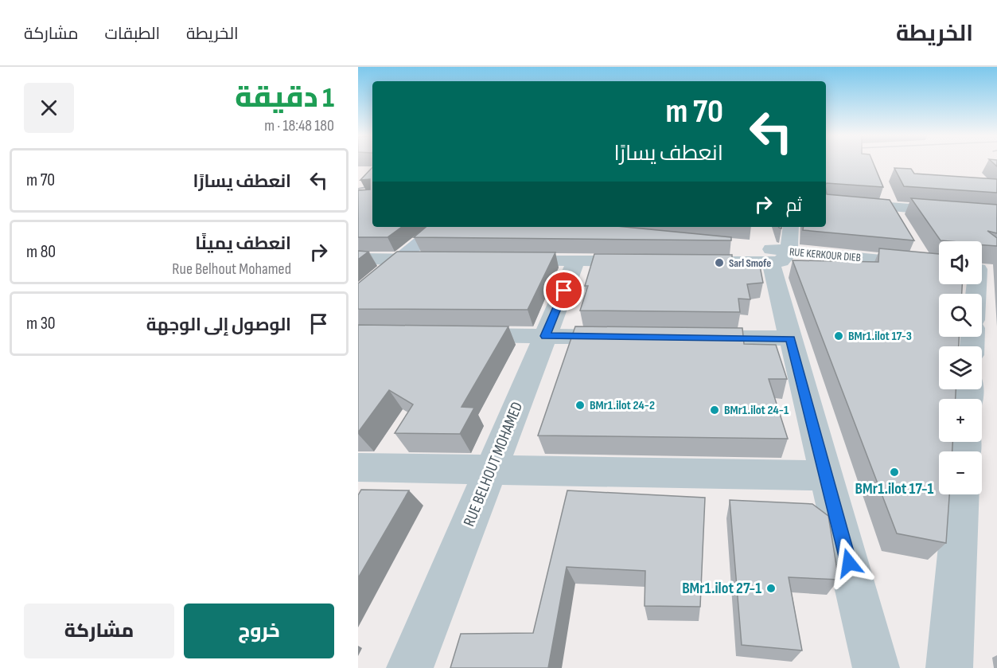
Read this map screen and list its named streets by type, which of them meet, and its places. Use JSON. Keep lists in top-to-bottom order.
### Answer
{
  "streets": {
    "street": ["RUE KERKOUR DIEB", "RUE BELHOUT MOHAMED"]
  },
  "places": [
    "Sarl Smofe",
    "BMr1.ilot 17-3",
    "BMr1.ilot 24-2",
    "BMr1.ilot 24-1",
    "BMr1.ilot 17-1",
    "BMr1.ilot 27-1"
  ],
  "page": {
    "header": "الخريطة",
    "nav": ["الخريطة", "الطبقات", "مشاركة"],
    "heading": ["1 دقيقة", "180 m · 18:48"],
    "turn": ["70 m", "انعطف يسارًا"],
    "list": [
      {
        "name": "انعطف يسارًا",
        "value": "70 m"
      },
      {
        "name": "انعطف يمينًا",
        "note": "Rue Belhout Mohamed",
        "value": "80 m"
      },
      {
        "name": "الوصول إلى الوجهة",
        "value": "30 m"
      }
    ],
    "then": "ثم",
    "map_buttons": ["+", "−"],
    "buttons": ["خروج", "مشاركة"]
  }
}
